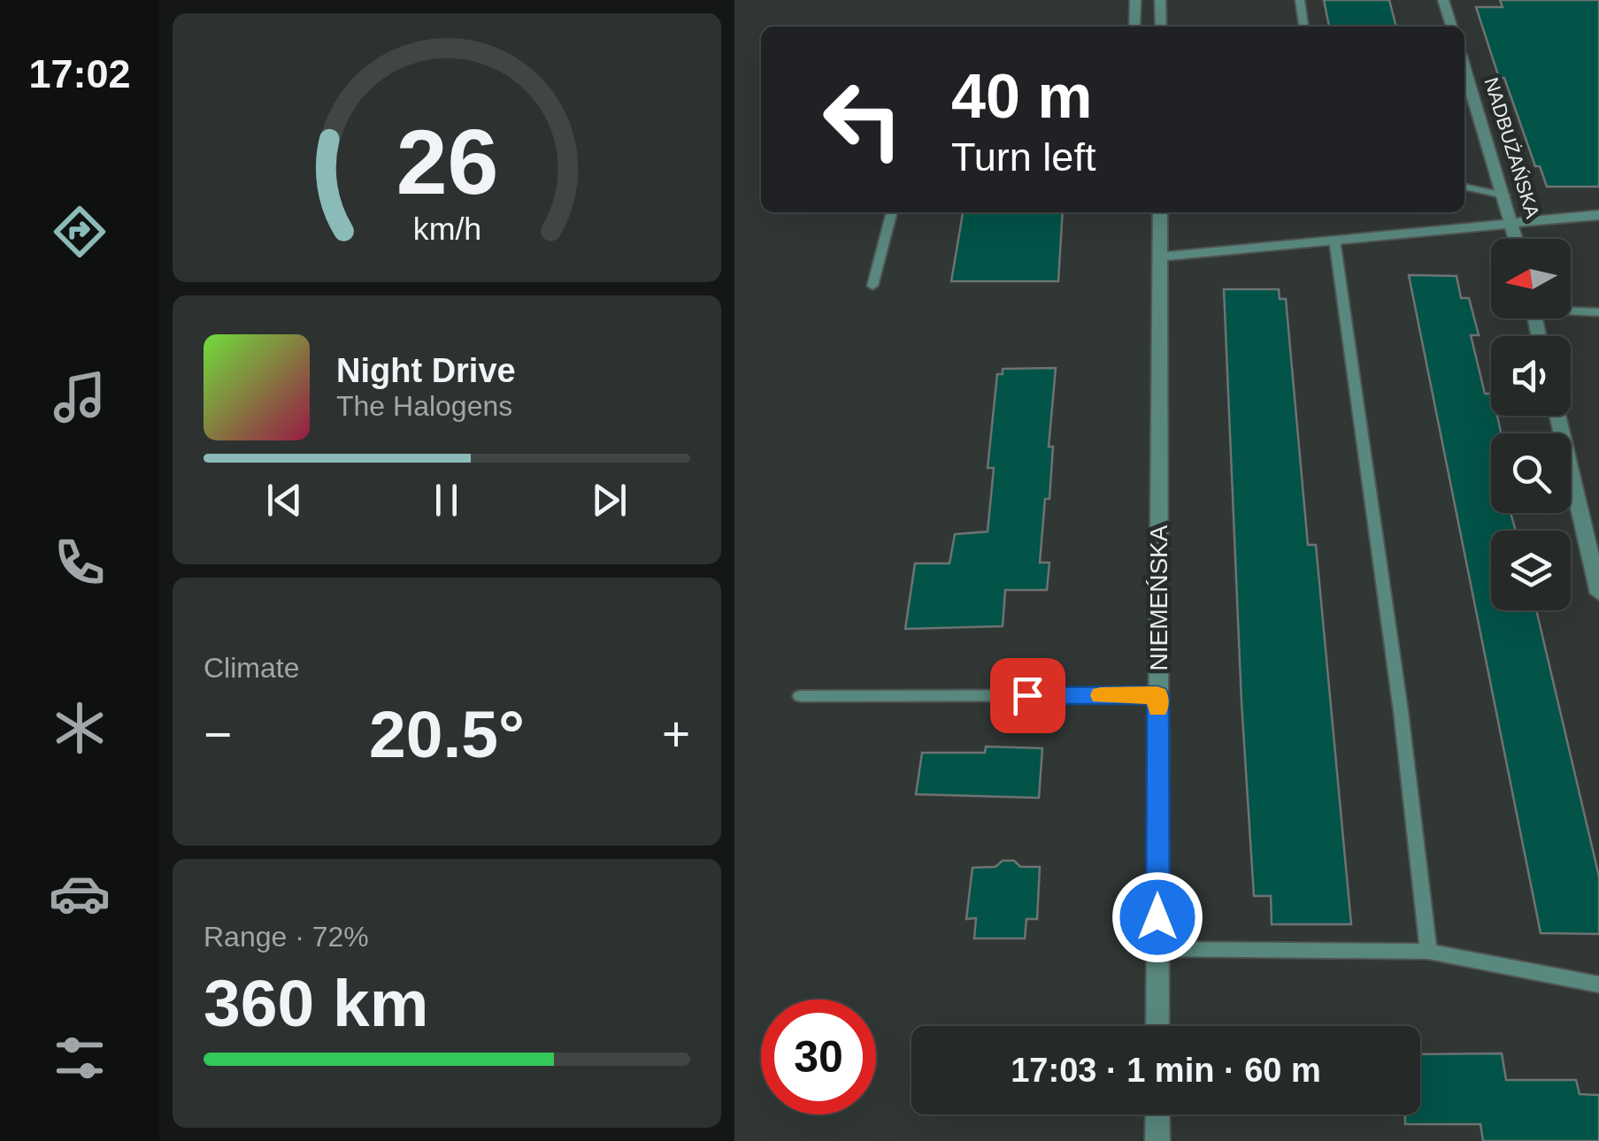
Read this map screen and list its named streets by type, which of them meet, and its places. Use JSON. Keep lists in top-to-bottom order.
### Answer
{
  "streets": {
    "street": ["NADBUŻAŃSKA", "NIEMEŃSKA"]
  },
  "north": "left",
  "page": {
    "tabs": "17:02",
    "turn": ["40 m", "Turn left"],
    "song": ["Night Drive", "The Halogens"],
    "tile": [
      "Climate",
      ["Range · 72%", "360 km"]
    ],
    "heat": ["−", "20.5°", "+"],
    "limit": "30",
    "trip": "17:03 · 1 min · 60 m",
    "gauge": ["26", "km/h"]
  }
}
